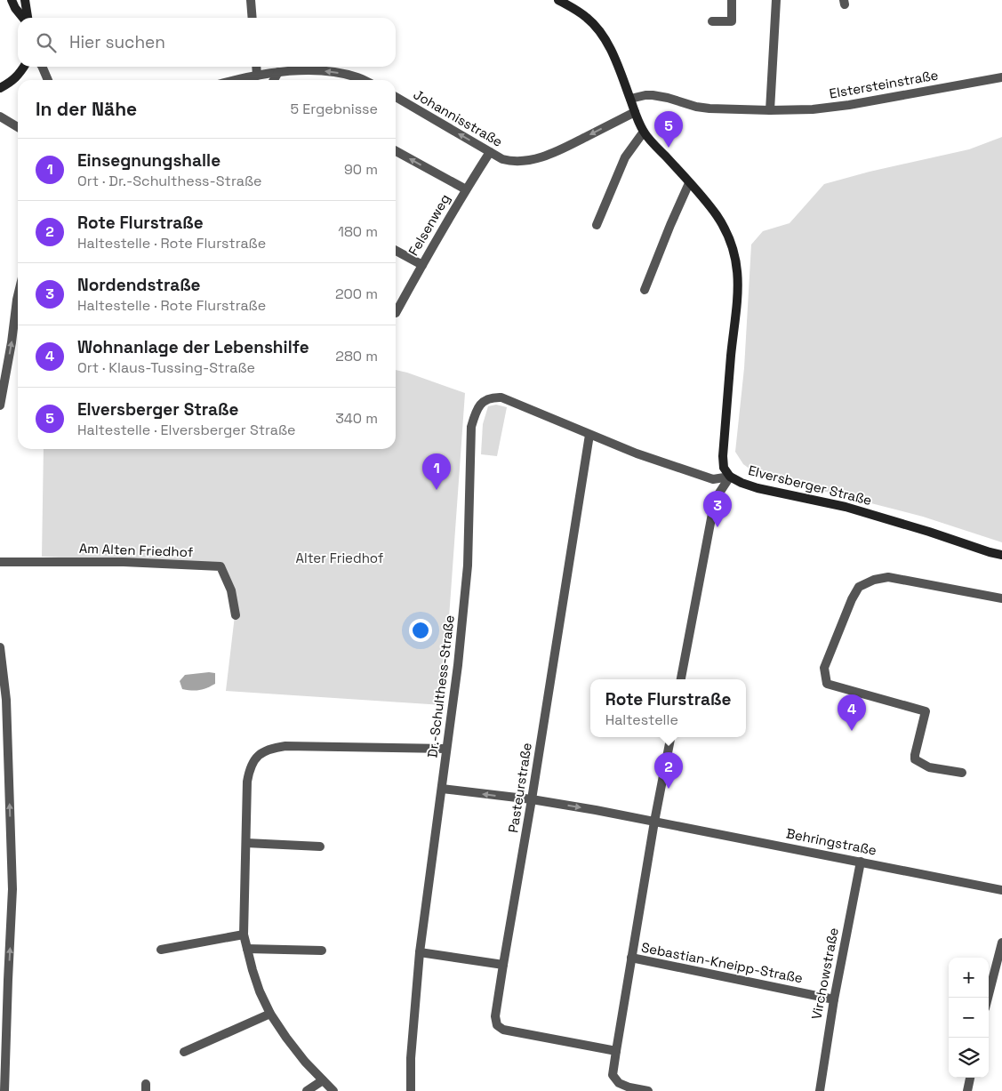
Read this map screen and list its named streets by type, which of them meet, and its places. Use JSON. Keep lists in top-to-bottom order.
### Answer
{
  "streets": {
    "main road": ["Elversberger Straße"],
    "street": [
      "Elstersteinstraße",
      "Johannisstraße",
      "Felsenweg",
      "Am Alten Friedhof",
      "Dr.-Schulthess-Straße",
      "Pasteurstraße",
      "Behringstraße",
      "Sebastian-Kneipp-Straße",
      "Virchowstraße"
    ]
  },
  "crossings": [
    ["Elstersteinstraße", "Elversberger Straße"],
    ["Johannisstraße", "Felsenweg"],
    ["Johannisstraße", "Elversberger Straße"],
    ["Elversberger Straße", "Dr.-Schulthess-Straße"],
    ["Dr.-Schulthess-Straße", "Pasteurstraße"],
    ["Dr.-Schulthess-Straße", "Behringstraße"],
    ["Pasteurstraße", "Behringstraße"],
    ["Behringstraße", "Virchowstraße"],
    ["Sebastian-Kneipp-Straße", "Virchowstraße"]
  ],
  "one_way": ["Johannisstraße"],
  "parks": ["Alter Friedhof"],
  "page": {
    "search": "Hier suchen",
    "heading": ["In der Nähe", "5 Ergebnisse"],
    "pins": [
      "5",
      "1",
      "3",
      "4",
      "2"
    ],
    "list": [
      {
        "mark": "1",
        "name": "Einsegnungshalle",
        "note": "Ort · Dr.-Schulthess-Straße",
        "value": "90 m"
      },
      {
        "mark": "2",
        "name": "Rote Flurstraße",
        "note": "Haltestelle · Rote Flurstraße",
        "value": "180 m"
      },
      {
        "mark": "3",
        "name": "Nordendstraße",
        "note": "Haltestelle · Rote Flurstraße",
        "value": "200 m"
      },
      {
        "mark": "4",
        "name": "Wohnanlage der Lebenshilfe",
        "note": "Ort · Klaus-Tussing-Straße",
        "value": "280 m"
      },
      {
        "mark": "5",
        "name": "Elversberger Straße",
        "note": "Haltestelle · Elversberger Straße",
        "value": "340 m"
      }
    ],
    "popup": ["Rote Flurstraße", "Haltestelle"],
    "map_buttons": ["+", "−"]
  }
}
